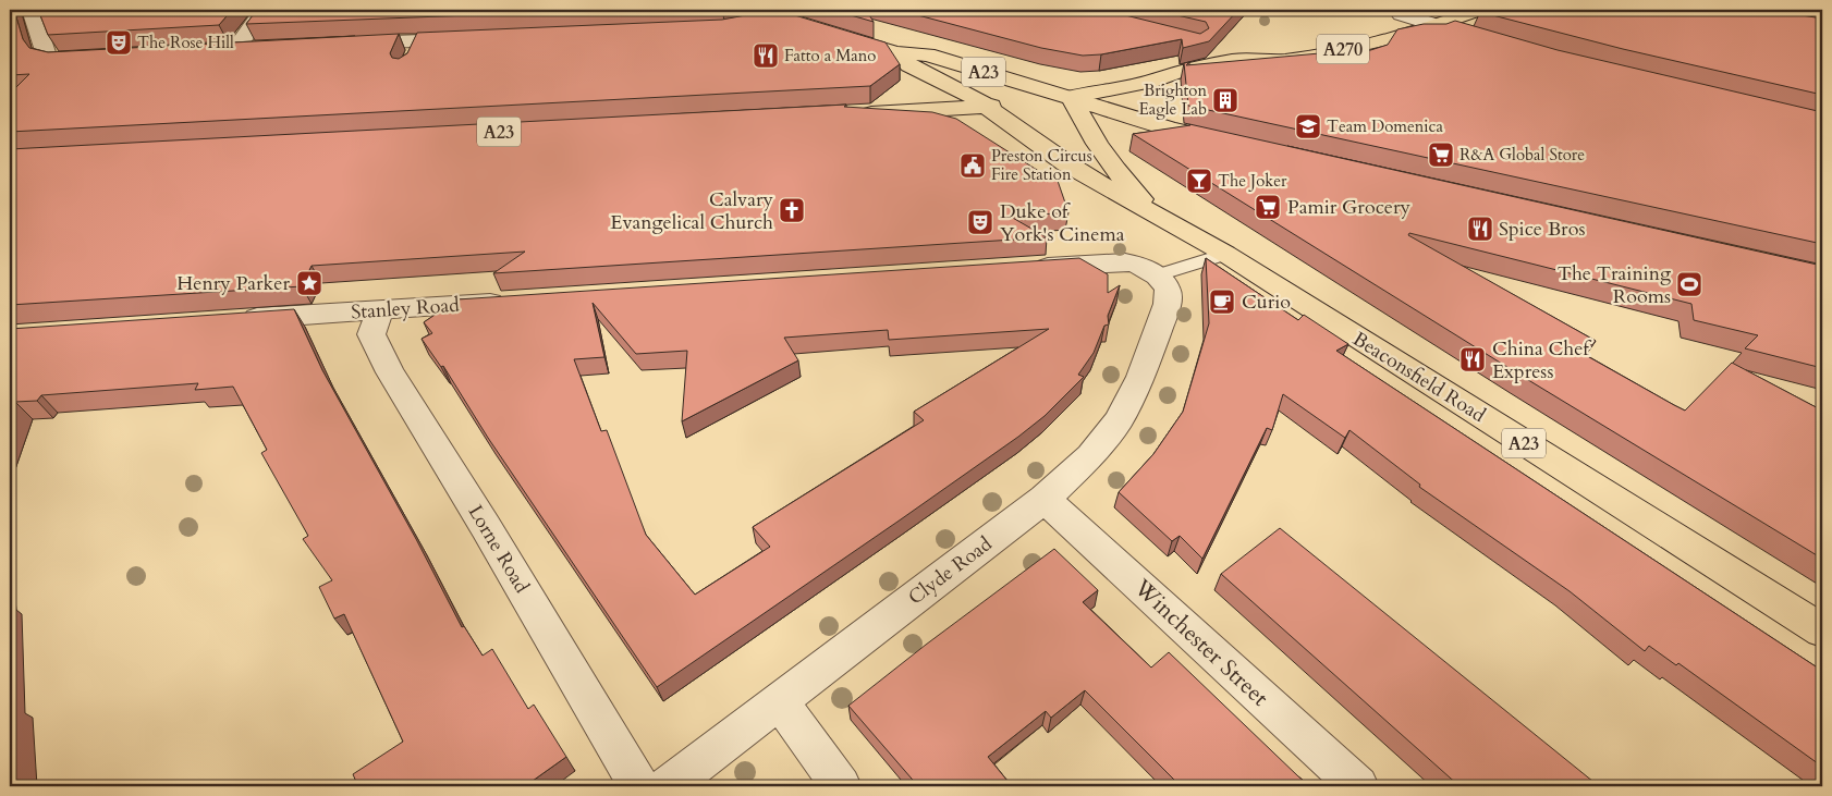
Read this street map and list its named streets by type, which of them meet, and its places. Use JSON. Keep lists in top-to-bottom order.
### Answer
{
  "streets": {
    "main road": ["A270", "A23", "Beaconsfield Road"],
    "street": [
      "Stanley Road",
      "Lorne Road",
      "Clyde Road",
      "Winchester Street"
    ]
  },
  "crossings": [
    ["A270", "A23"],
    ["A270", "Beaconsfield Road"],
    ["A23", "Beaconsfield Road"],
    ["Stanley Road", "Lorne Road"],
    ["Clyde Road", "Winchester Street"]
  ],
  "places": {
    "theatre": ["The Rose Hill", "Duke of York's Cinema"],
    "restaurant": ["Fatto a Mano", "Spice Bros", "China Chef Express"],
    "building": ["Brighton Eagle Lab"],
    "school or university": ["Team Domenica"],
    "supermarket": ["R&A Global Store", "Pamir Grocery"],
    "public building": ["Preston Circus Fire Station"],
    "bar": ["The Joker"],
    "church": ["Calvary Evangelical Church"],
    "place": ["Henry Parker"],
    "sports": ["The Training Rooms"],
    "cafe": ["Curio"]
  }
}
